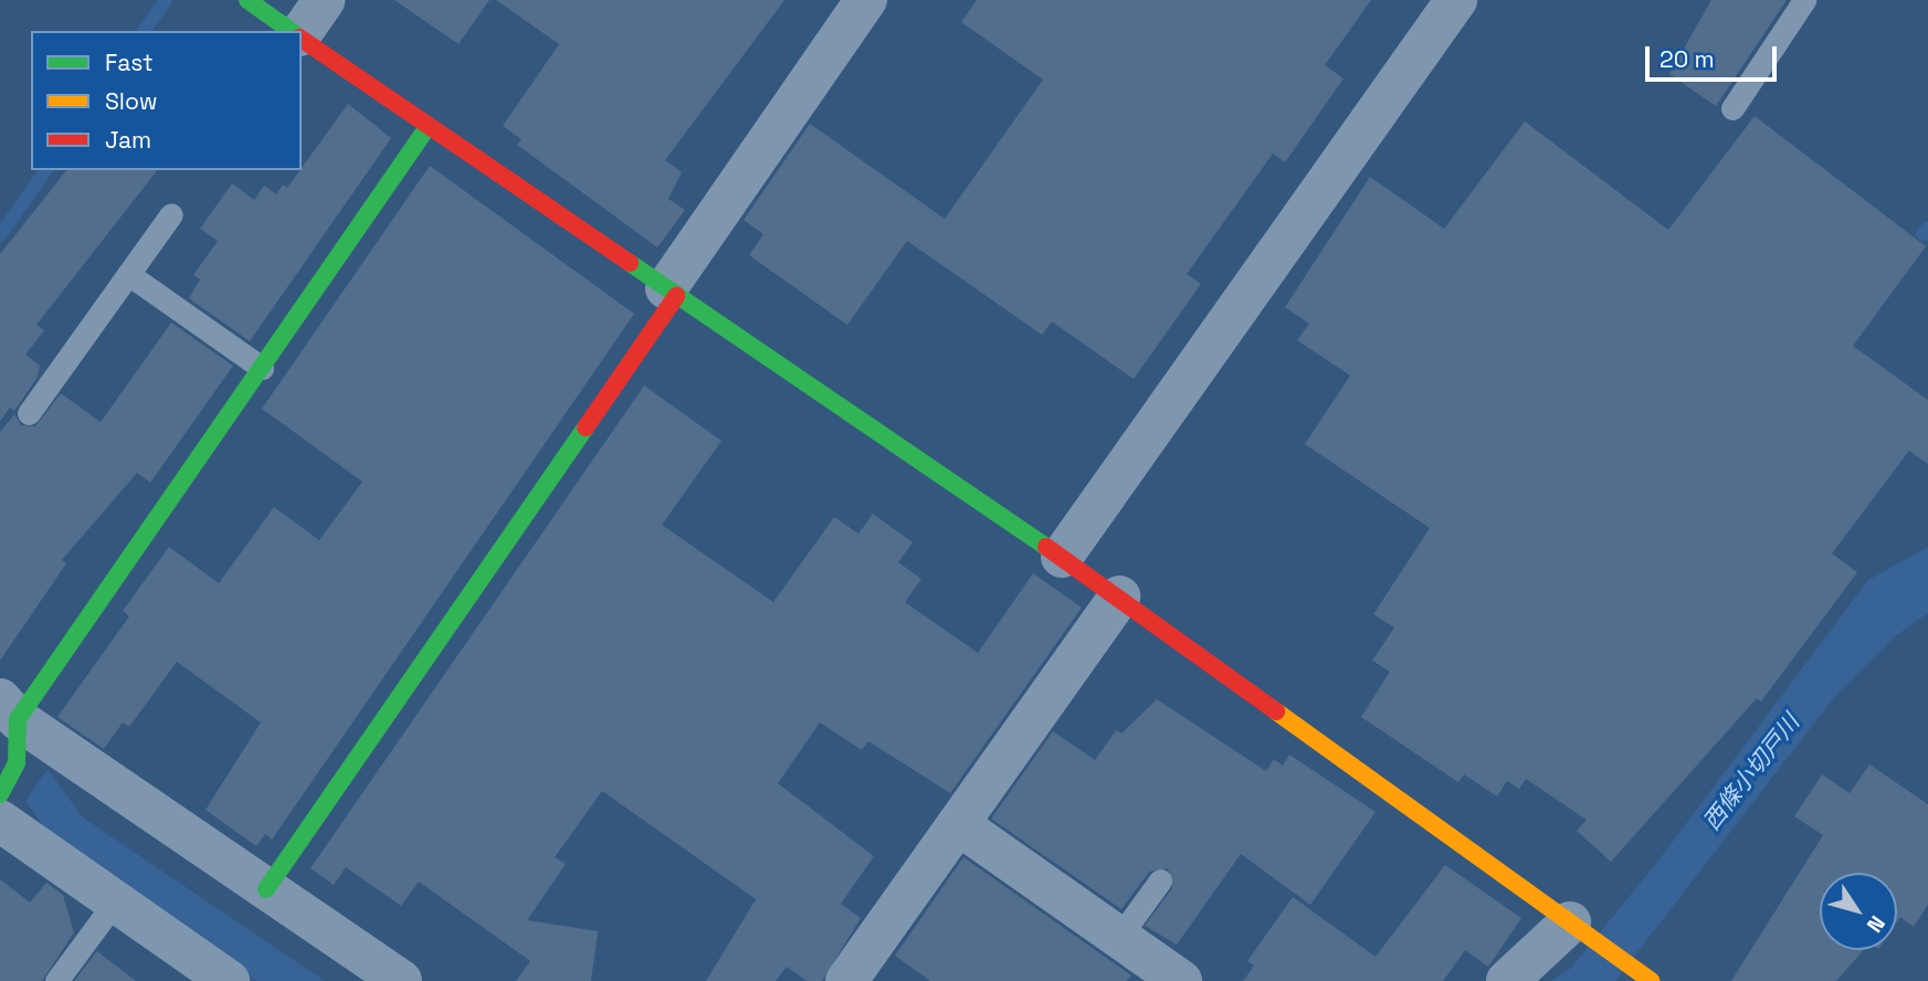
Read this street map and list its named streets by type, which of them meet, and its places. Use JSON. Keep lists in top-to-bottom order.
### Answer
{
  "water": ["西條小切戸川"],
  "legend": ["Fast", "Slow", "Jam"],
  "scale_bar": "20 m",
  "north": "bottom right"
}
